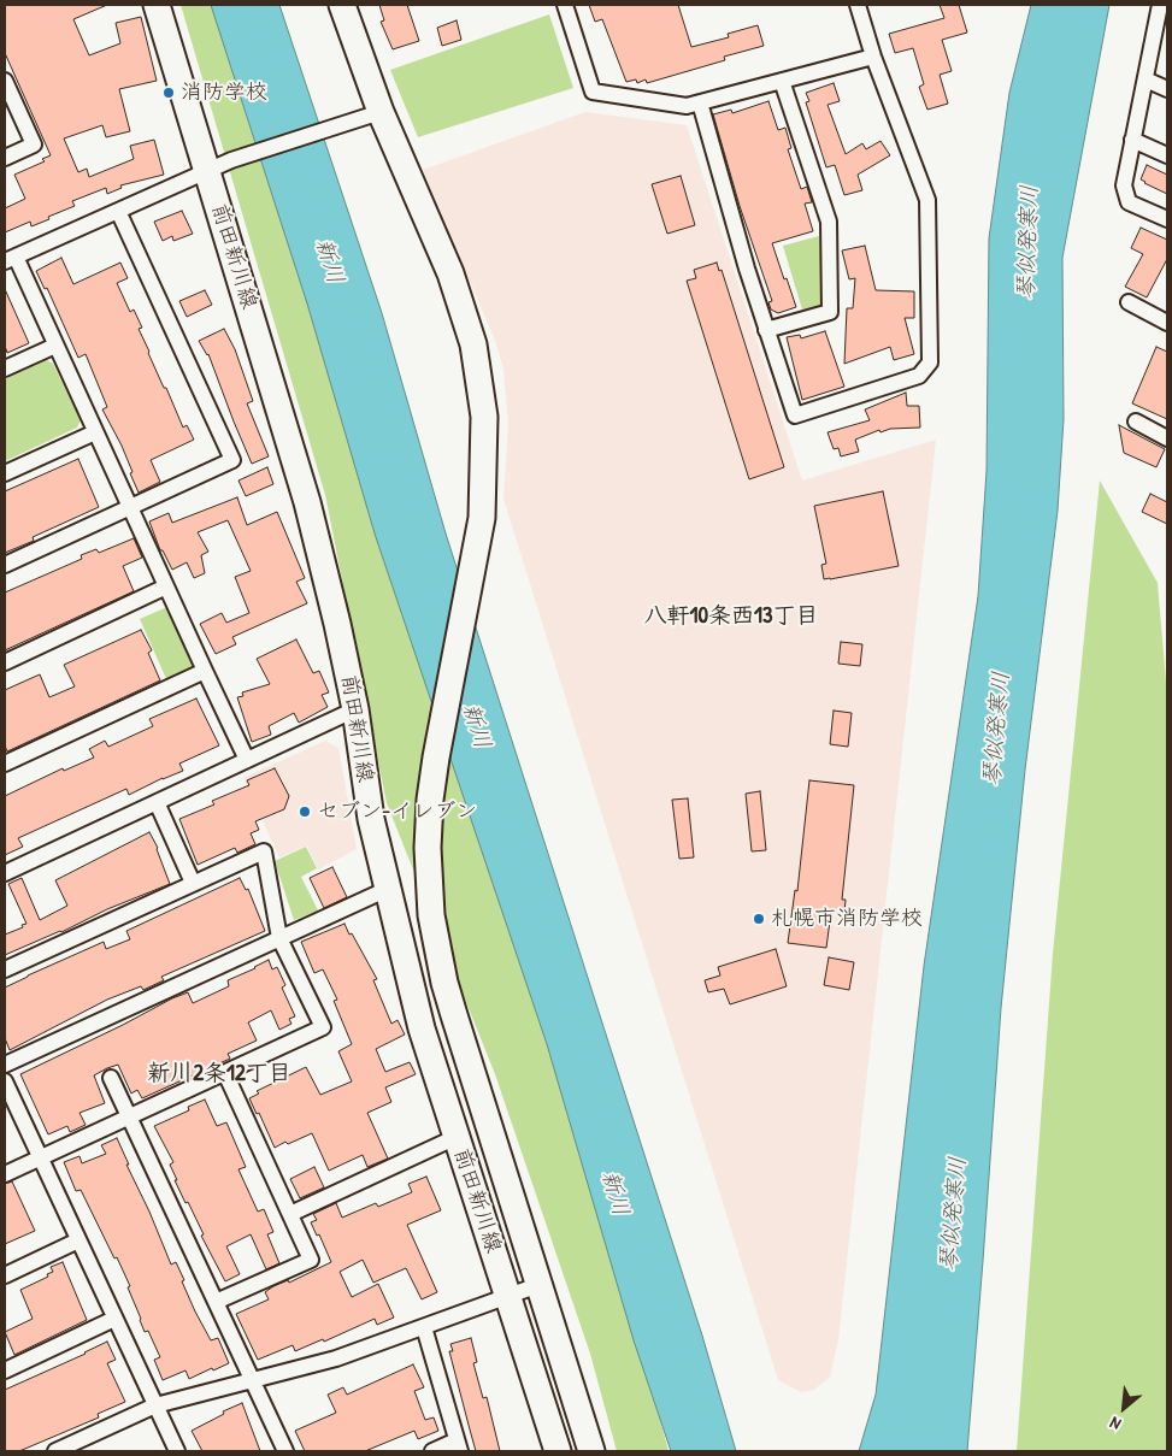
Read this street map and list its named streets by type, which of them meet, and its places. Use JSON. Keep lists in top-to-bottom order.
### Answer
{
  "streets": {
    "main road": ["前田新川線"]
  },
  "districts": ["八軒10条西13丁目", "新川2条12丁目"],
  "water": ["琴似発寒川", "新川"],
  "places": ["消防学校", "セブン-イレブン", "札幌市消防学校"],
  "north": "bottom left"
}
